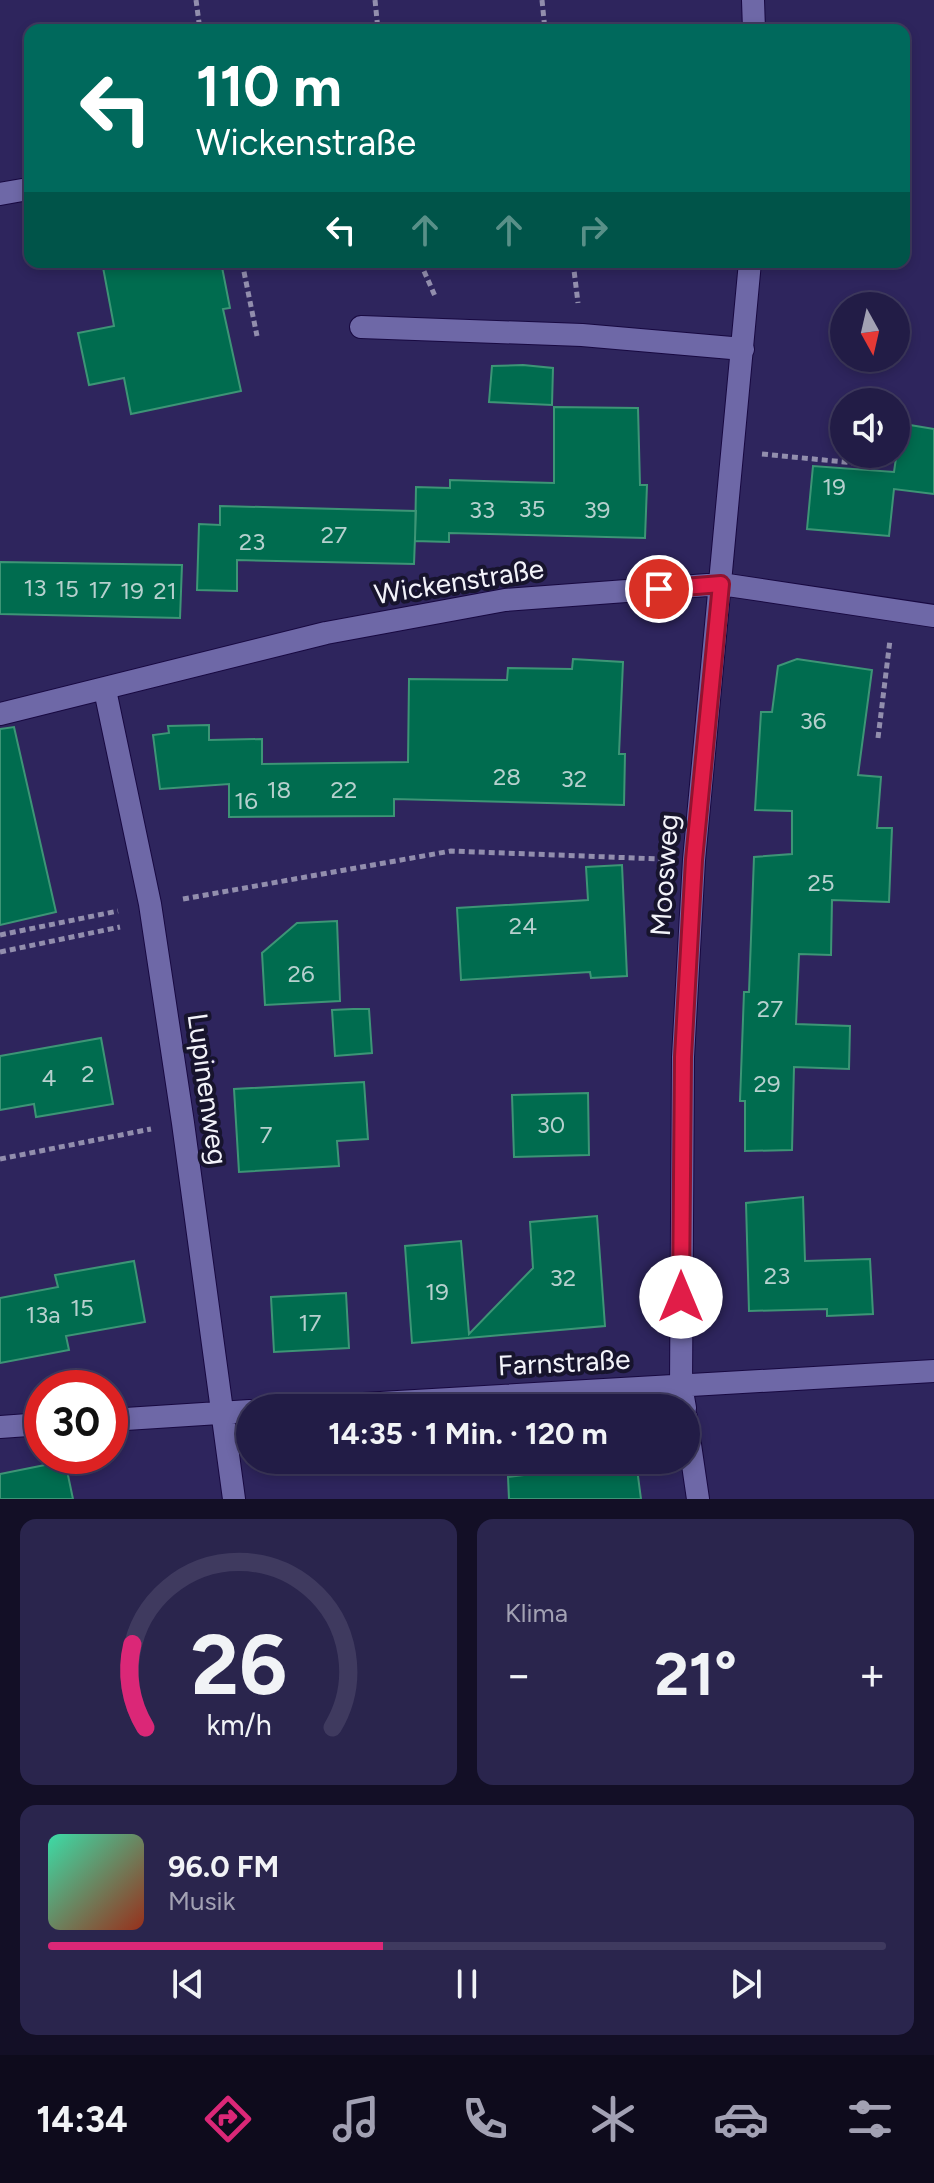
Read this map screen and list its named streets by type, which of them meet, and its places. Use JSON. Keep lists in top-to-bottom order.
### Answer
{
  "streets": {
    "street": [
      "Wickenstraße",
      "Moosweg",
      "Lupinenweg",
      "Farnstraße"
    ]
  },
  "crossings": [
    ["Wickenstraße", "Moosweg"],
    ["Wickenstraße", "Lupinenweg"]
  ],
  "house_numbers": [
    "19",
    "35",
    "33",
    "39",
    "27",
    "23",
    "13",
    "15",
    "17",
    "19",
    "21",
    "36",
    "28",
    "32",
    "18",
    "22",
    "16",
    "25",
    "24",
    "26",
    "27",
    "2",
    "4",
    "29",
    "30",
    "7",
    "23",
    "32",
    "19",
    "15",
    "13a",
    "17"
  ],
  "north": "bottom",
  "page": {
    "turn": ["110 m", "Wickenstraße"],
    "limit": "30",
    "trip": "14:35 · 1 Min. · 120 m",
    "tile": "Klima",
    "heat": ["−", "21°", "+"],
    "song": ["96.0 FM", "Musik"],
    "tabs": "14:34",
    "gauge": ["26", "km/h"]
  }
}
